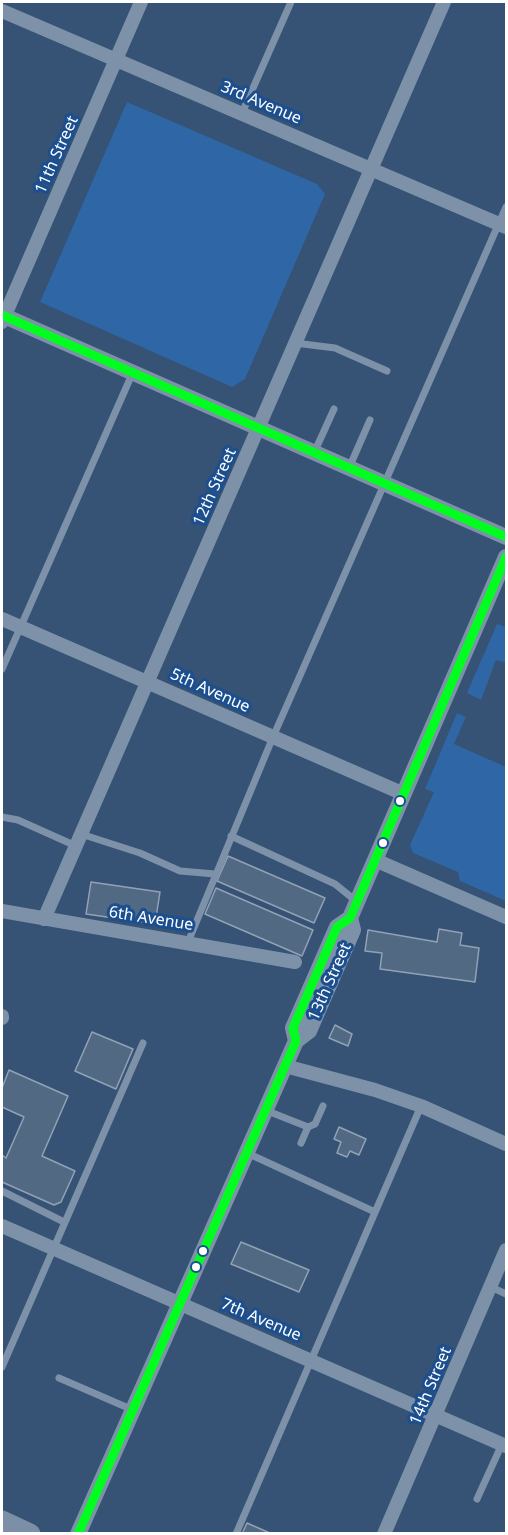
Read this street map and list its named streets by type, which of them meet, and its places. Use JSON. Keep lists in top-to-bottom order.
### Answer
{
  "streets": {
    "street": [
      "3rd Avenue",
      "11th Street",
      "12th Street",
      "5th Avenue",
      "6th Avenue",
      "13th Street",
      "7th Avenue",
      "14th Street"
    ]
  },
  "crossings": [
    ["3rd Avenue", "11th Street"],
    ["3rd Avenue", "12th Street"],
    ["12th Street", "5th Avenue"],
    ["12th Street", "6th Avenue"],
    ["5th Avenue", "13th Street"],
    ["13th Street", "7th Avenue"],
    ["7th Avenue", "14th Street"]
  ]
}
